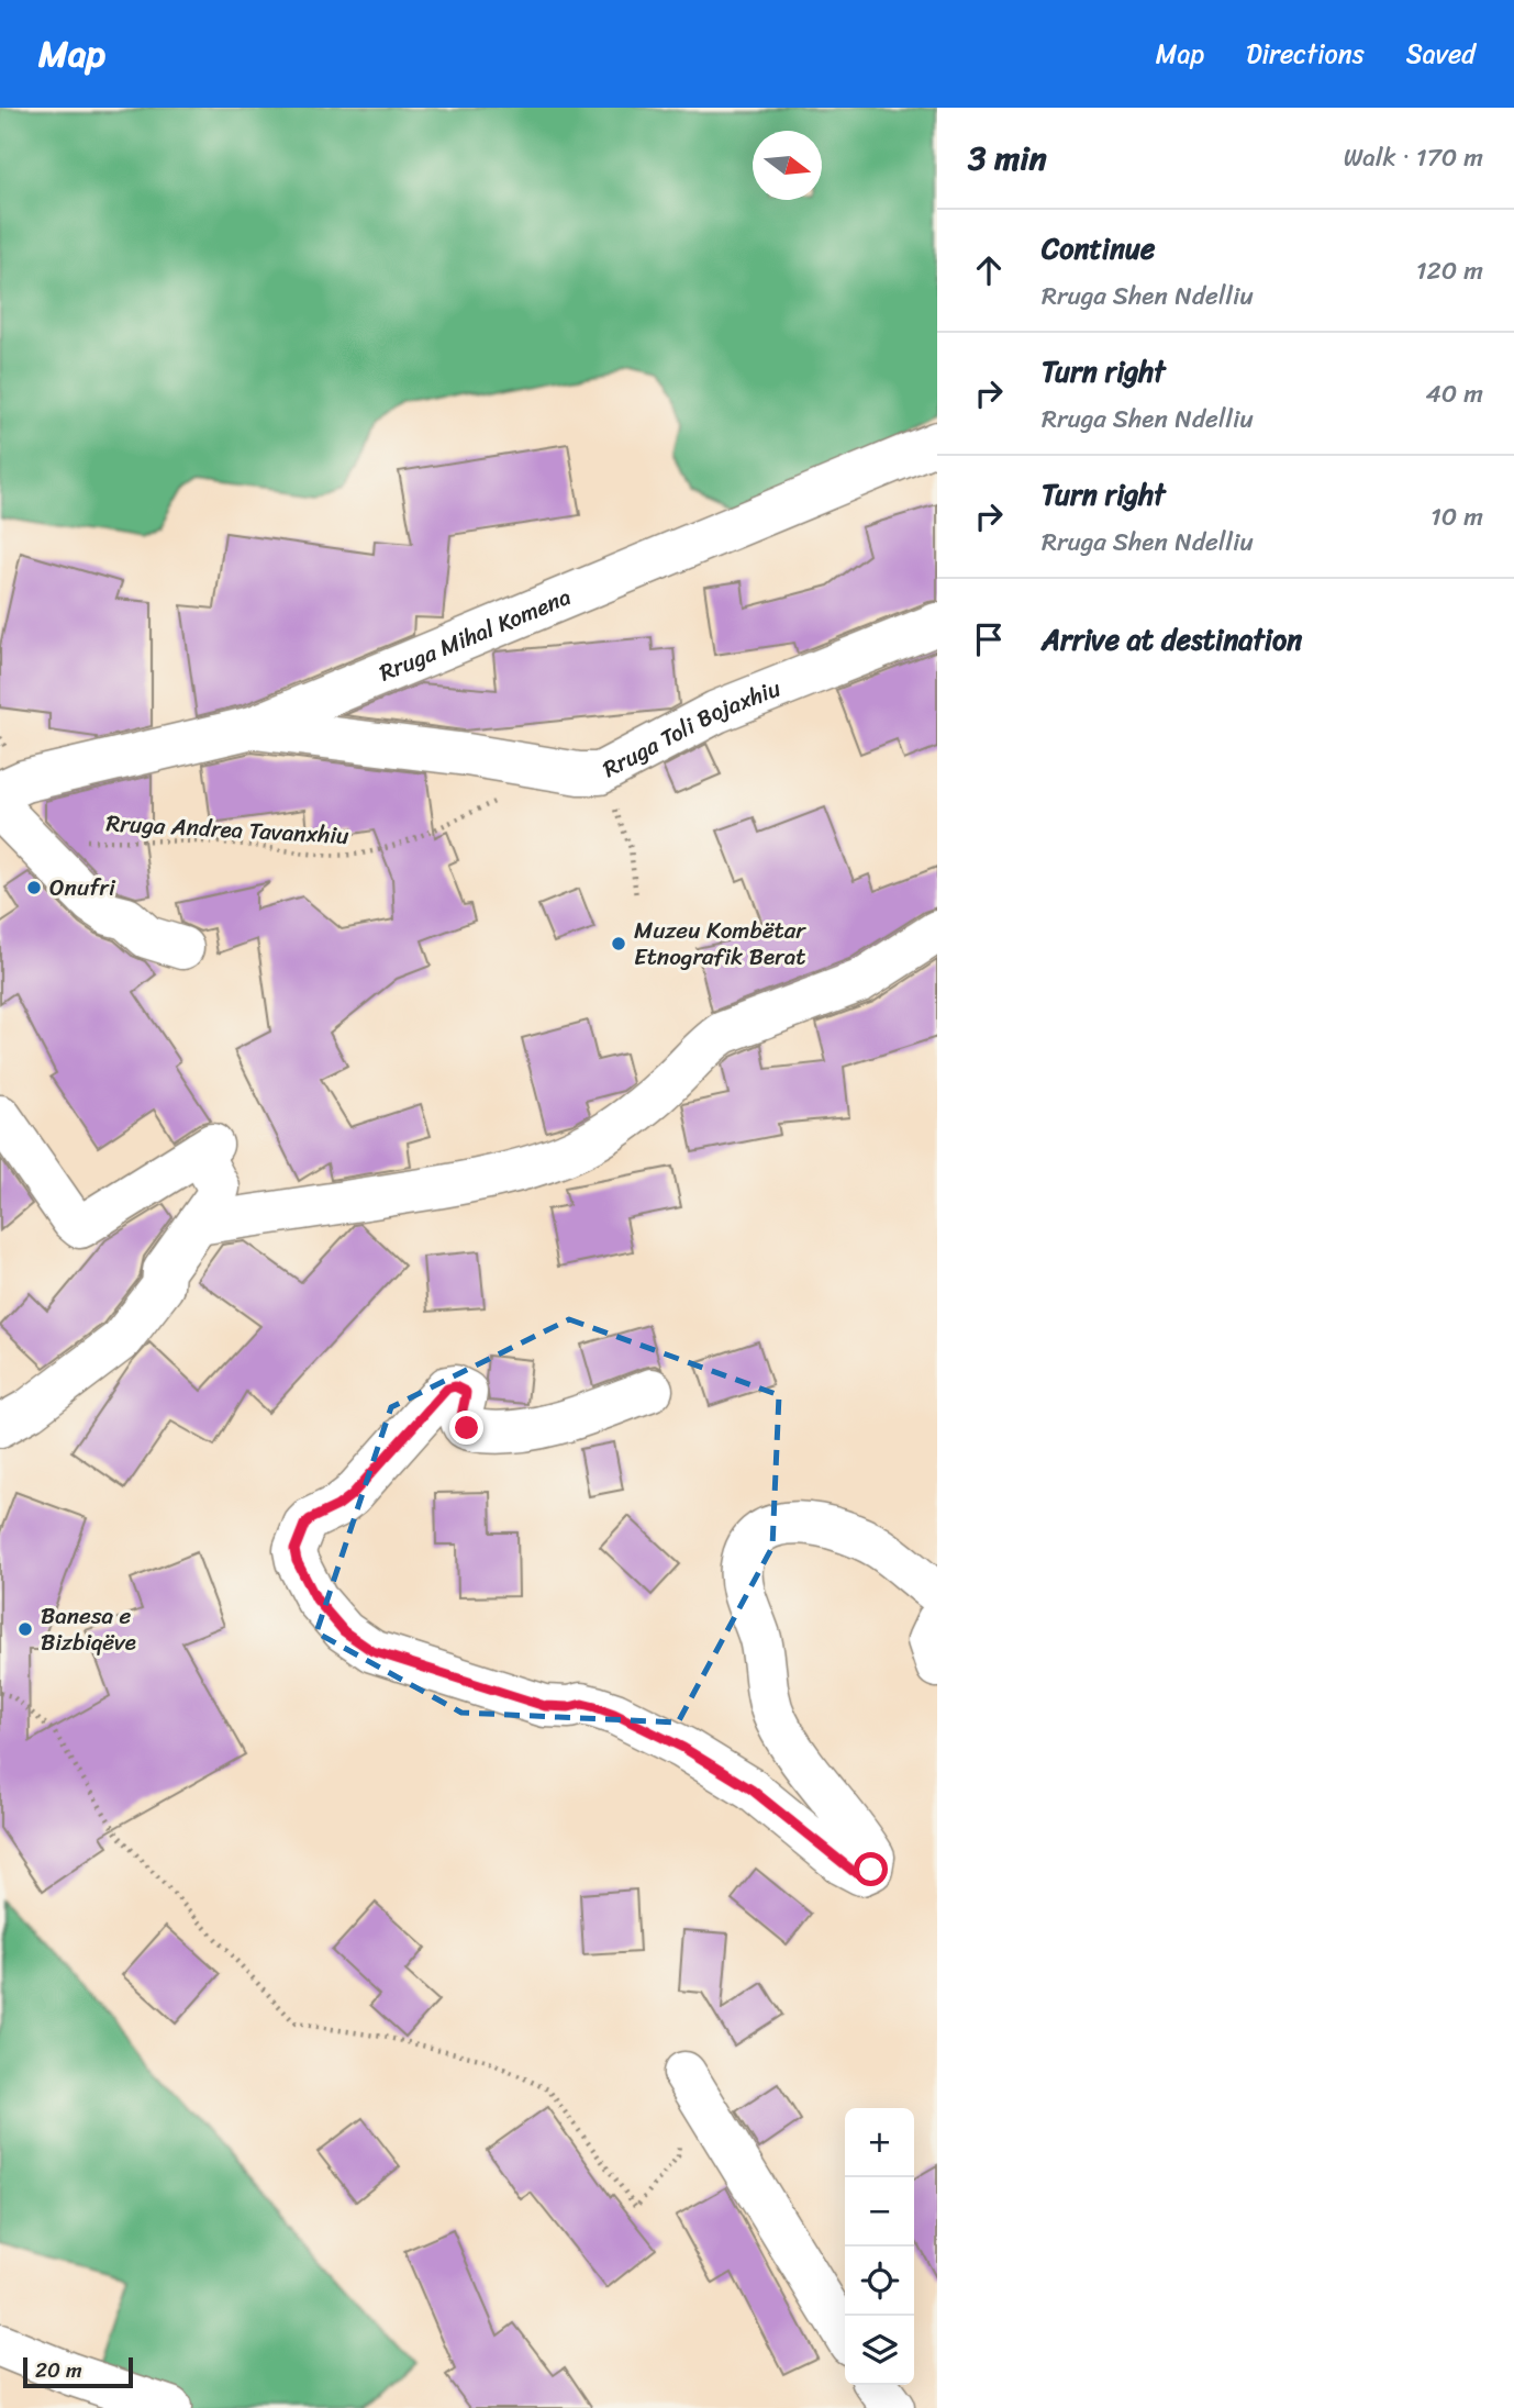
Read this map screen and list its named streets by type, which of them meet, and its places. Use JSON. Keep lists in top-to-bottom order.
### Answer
{
  "streets": {
    "street": ["Rruga Mihal Komena", "Rruga Toli Bojaxhiu"],
    "path": ["Rruga Andrea Tavanxhiu"]
  },
  "crossings": [
    ["Rruga Mihal Komena", "Rruga Toli Bojaxhiu"]
  ],
  "places": ["Onufri", "Muzeu Kombëtar Etnografik Berat", "Banesa e Bizbiqëve"],
  "scale_bar": "20 m",
  "north": "right",
  "page": {
    "header": "Map",
    "nav": ["Map", "Directions", "Saved"],
    "heading": ["3 min", "Walk · 170 m"],
    "list": [
      ["Continue", "Rruga Shen Ndelliu", "120 m"],
      ["Turn right", "Rruga Shen Ndelliu", "40 m"],
      ["Turn right", "Rruga Shen Ndelliu", "10 m"],
      "Arrive at destination"
    ],
    "map_buttons": ["+", "−"],
    "scale": "20 m"
  }
}
